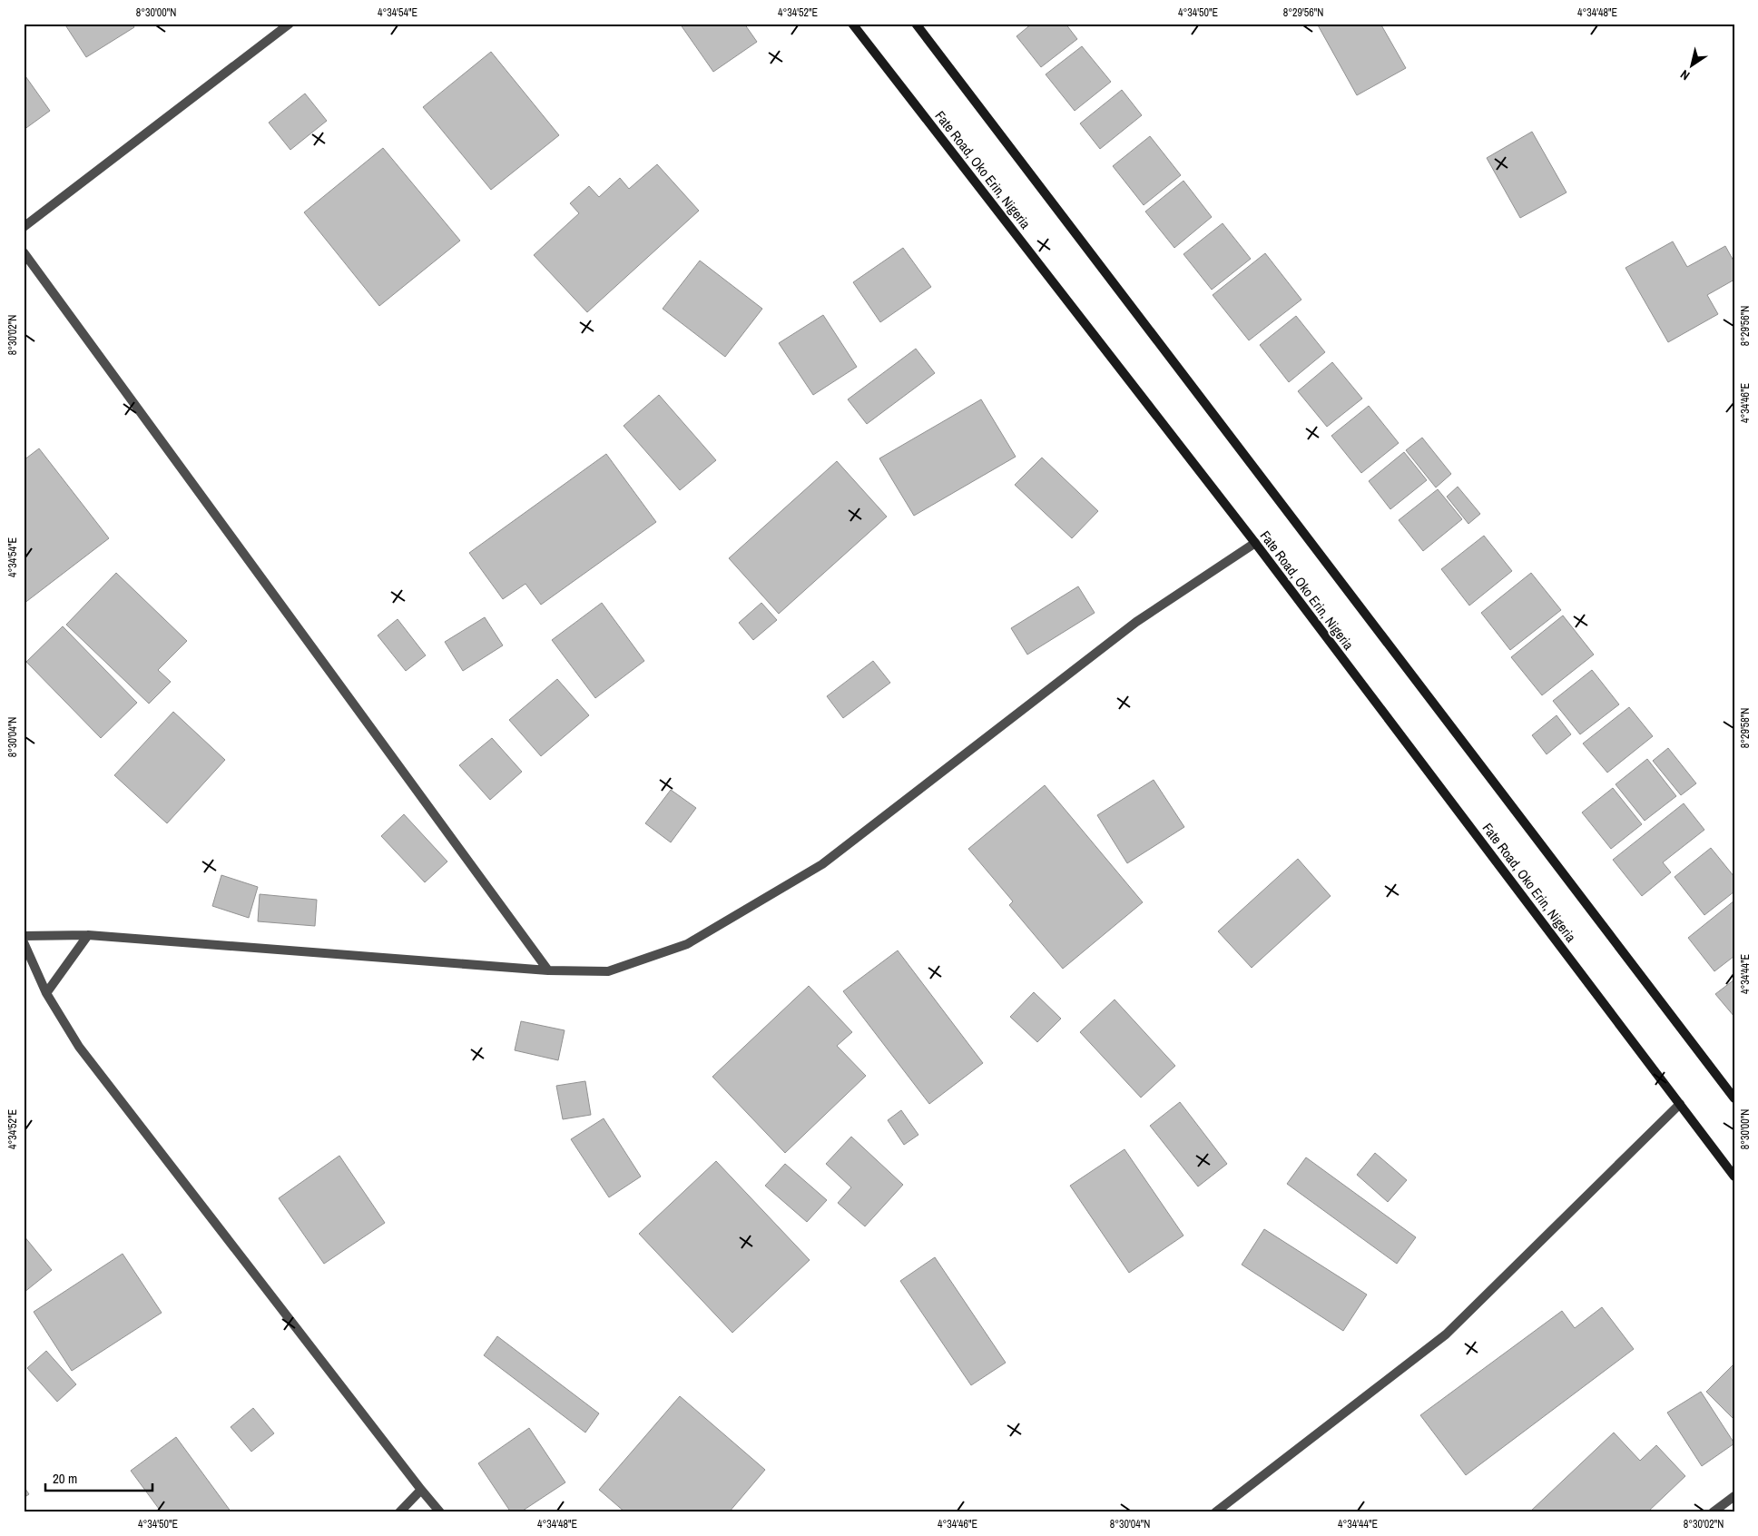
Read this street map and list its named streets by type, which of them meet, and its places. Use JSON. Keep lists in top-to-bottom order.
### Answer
{
  "streets": {
    "street": ["Fate Road, Oko Erin, Nigeria"]
  },
  "scale_bar": "20 m",
  "north": "bottom left",
  "coordinates": [
    "8°30'00\"N",
    "4°34'54\"E",
    "4°34'52\"E",
    "4°34'50\"E",
    "8°29'56\"N",
    "4°34'48\"E",
    "8°30'02\"N",
    "4°34'46\"E",
    "8°29'58\"N",
    "8°30'04\"N",
    "4°34'44\"E"
  ]
}
